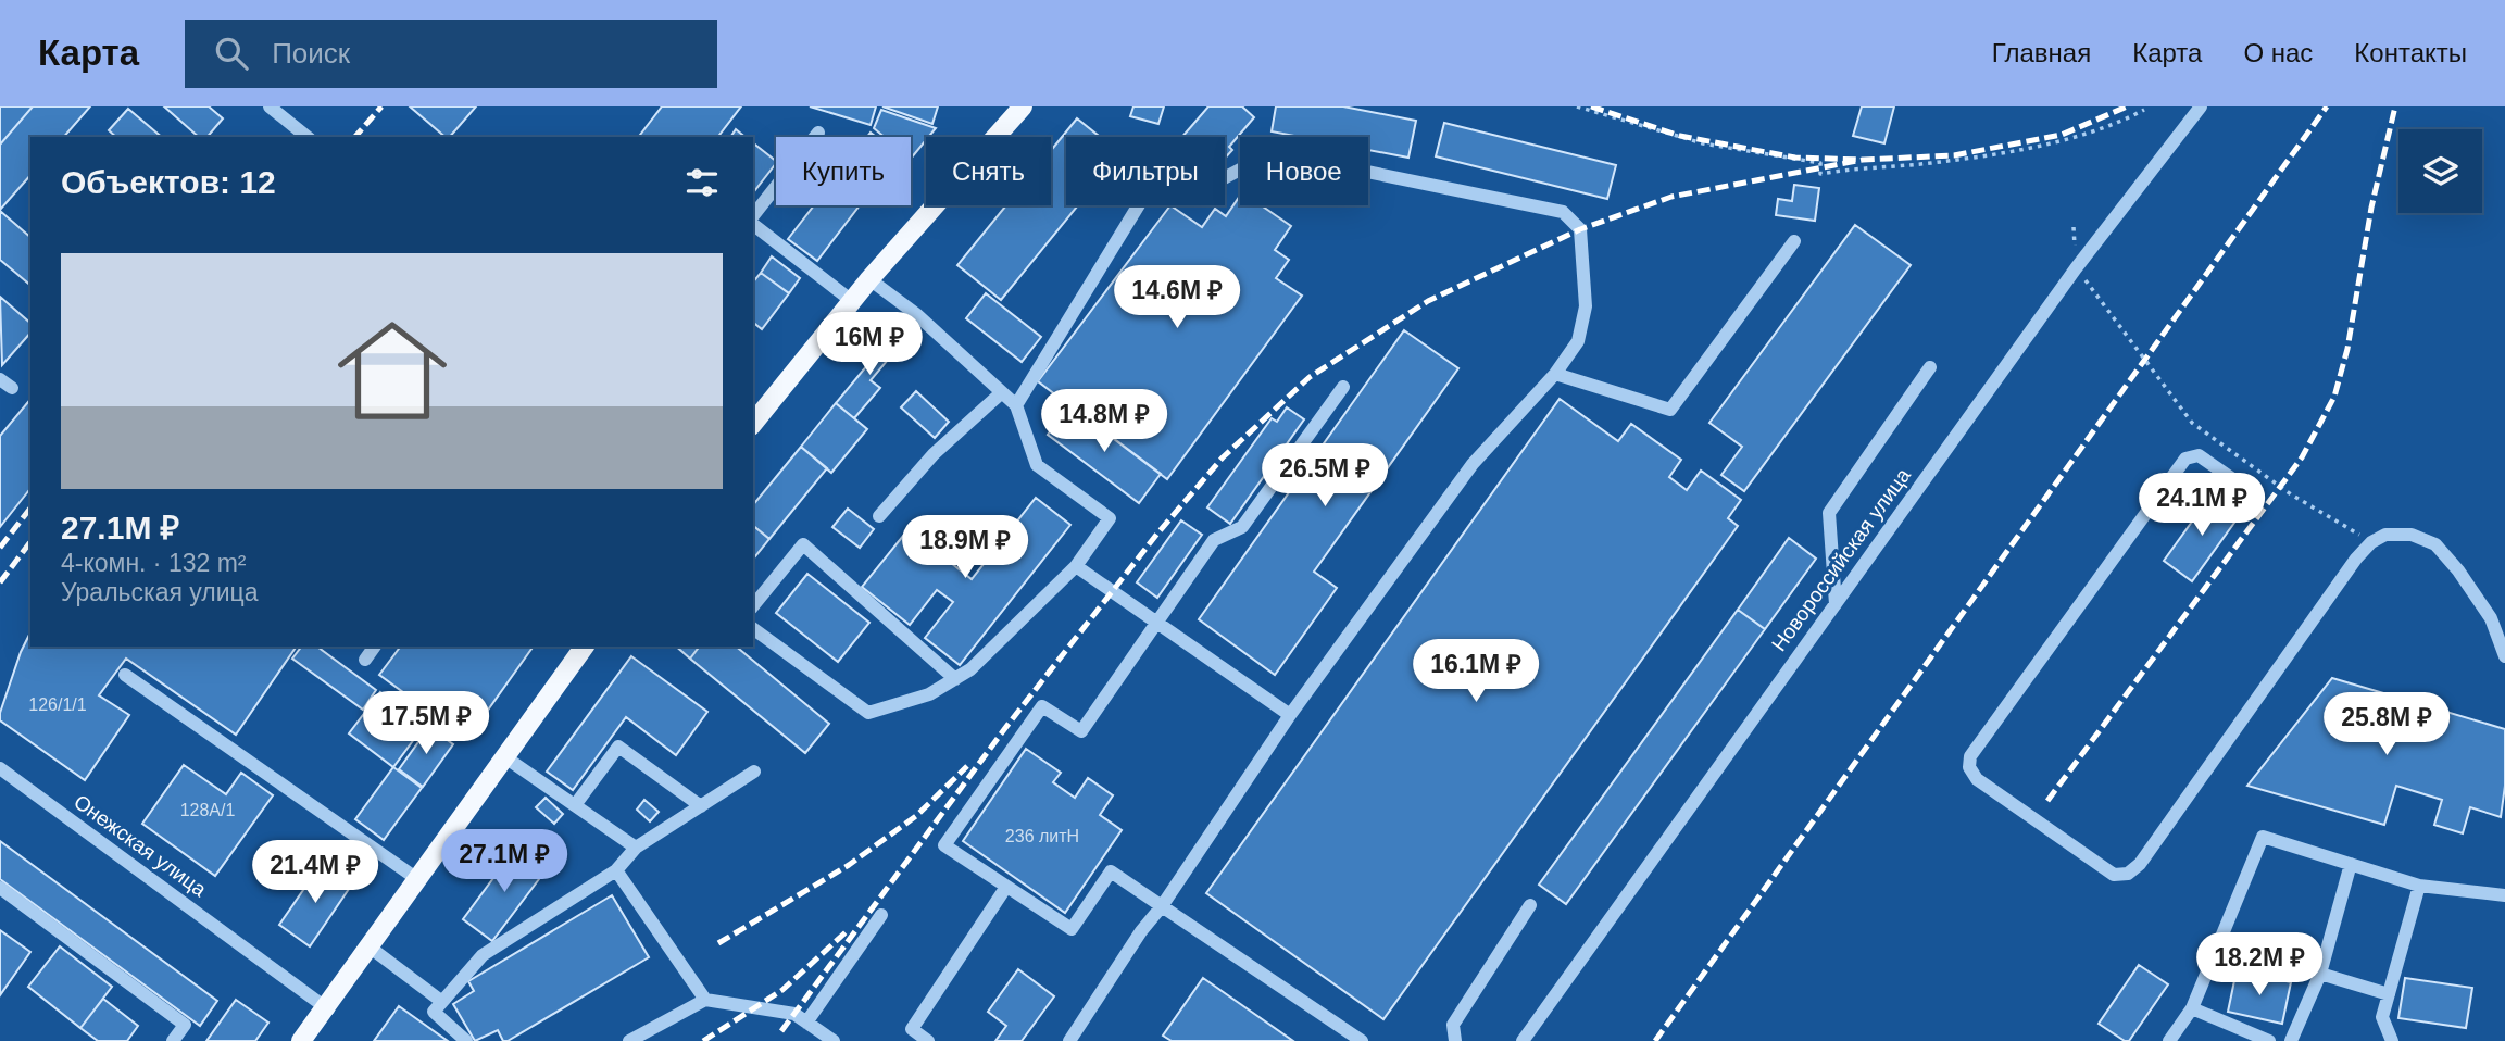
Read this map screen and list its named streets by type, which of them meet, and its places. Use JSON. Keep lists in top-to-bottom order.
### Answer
{
  "streets": {
    "street": ["Новороссийская улица", "Онежская улица"]
  },
  "house_numbers": ["126/1/1", "128А/1", "236 литН"],
  "page": {
    "header": "Карта",
    "search": "Поиск",
    "nav": [
      "Главная",
      "Карта",
      "О нас",
      "Контакты"
    ],
    "chip": [
      "Купить",
      "Снять",
      "Фильтры",
      "Новое"
    ],
    "heading": "Объектов: 12",
    "list": [
      {
        "name": "27.1M ₽",
        "note": "4-комн. · 132 m² · Уральская улица"
      }
    ],
    "price": [
      "14.6M ₽",
      "16M ₽",
      "14.8M ₽",
      "26.5M ₽",
      "24.1M ₽",
      "18.9M ₽",
      "16.1M ₽",
      "17.5M ₽",
      "25.8M ₽",
      "27.1M ₽",
      "21.4M ₽",
      "18.2M ₽"
    ]
  }
}
